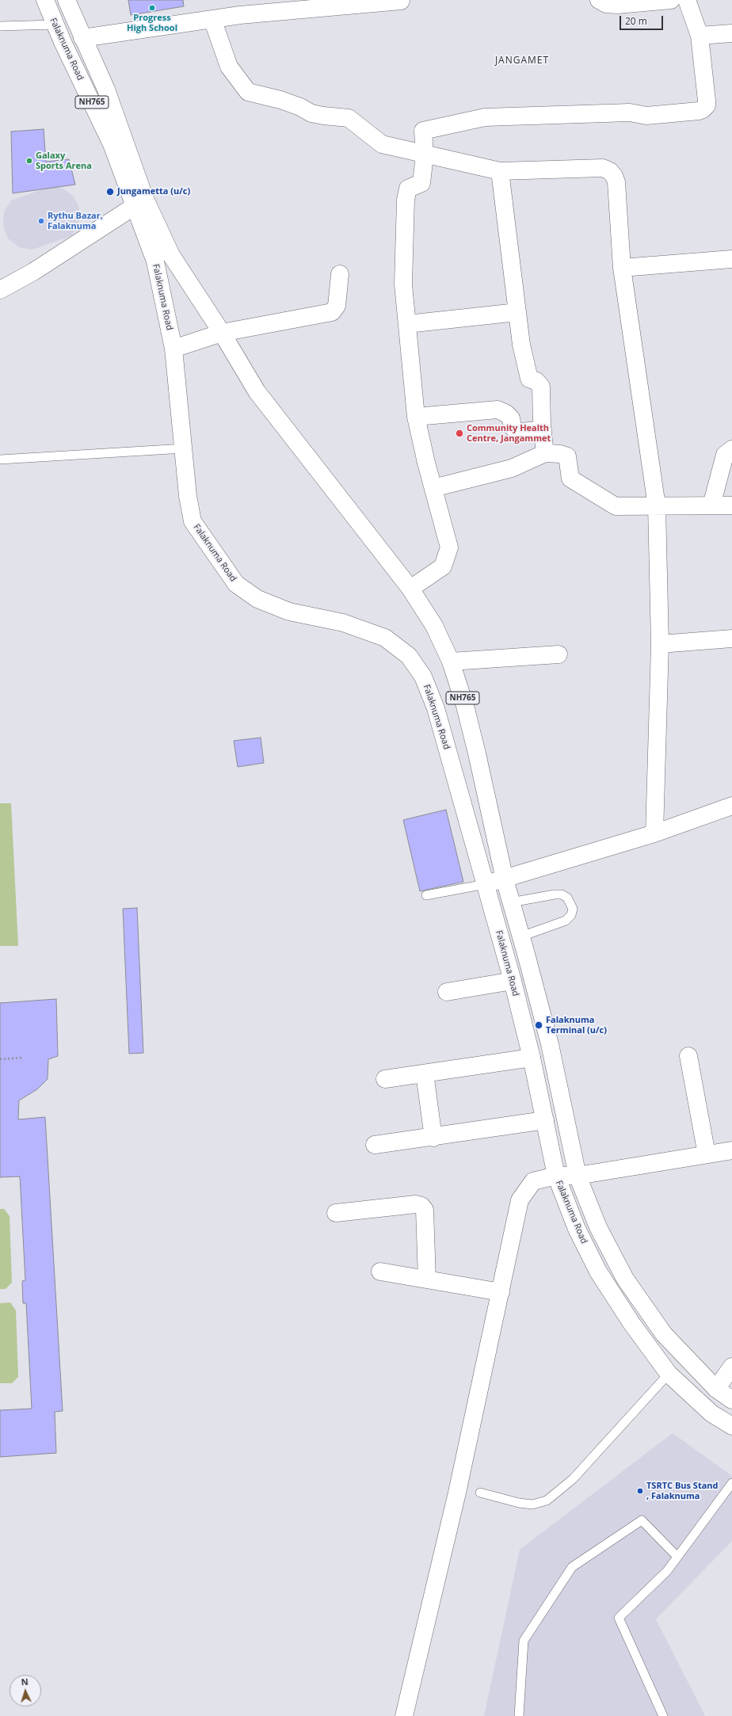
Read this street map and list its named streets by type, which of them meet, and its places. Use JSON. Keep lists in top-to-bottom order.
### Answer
{
  "streets": {
    "main road": ["Falaknuma Road", "NH765"]
  },
  "districts": ["JANGAMET"],
  "places": [
    "Progress High School",
    "Galaxy Sports Arena",
    "Jungametta (u/c)",
    "Rythu Bazar, Falaknuma",
    "Community Health Centre, Jangammet",
    "Falaknuma Terminal (u/c)",
    "TSRTC Bus Stand , Falaknuma"
  ],
  "scale_bar": "20 m",
  "north": "top"
}
